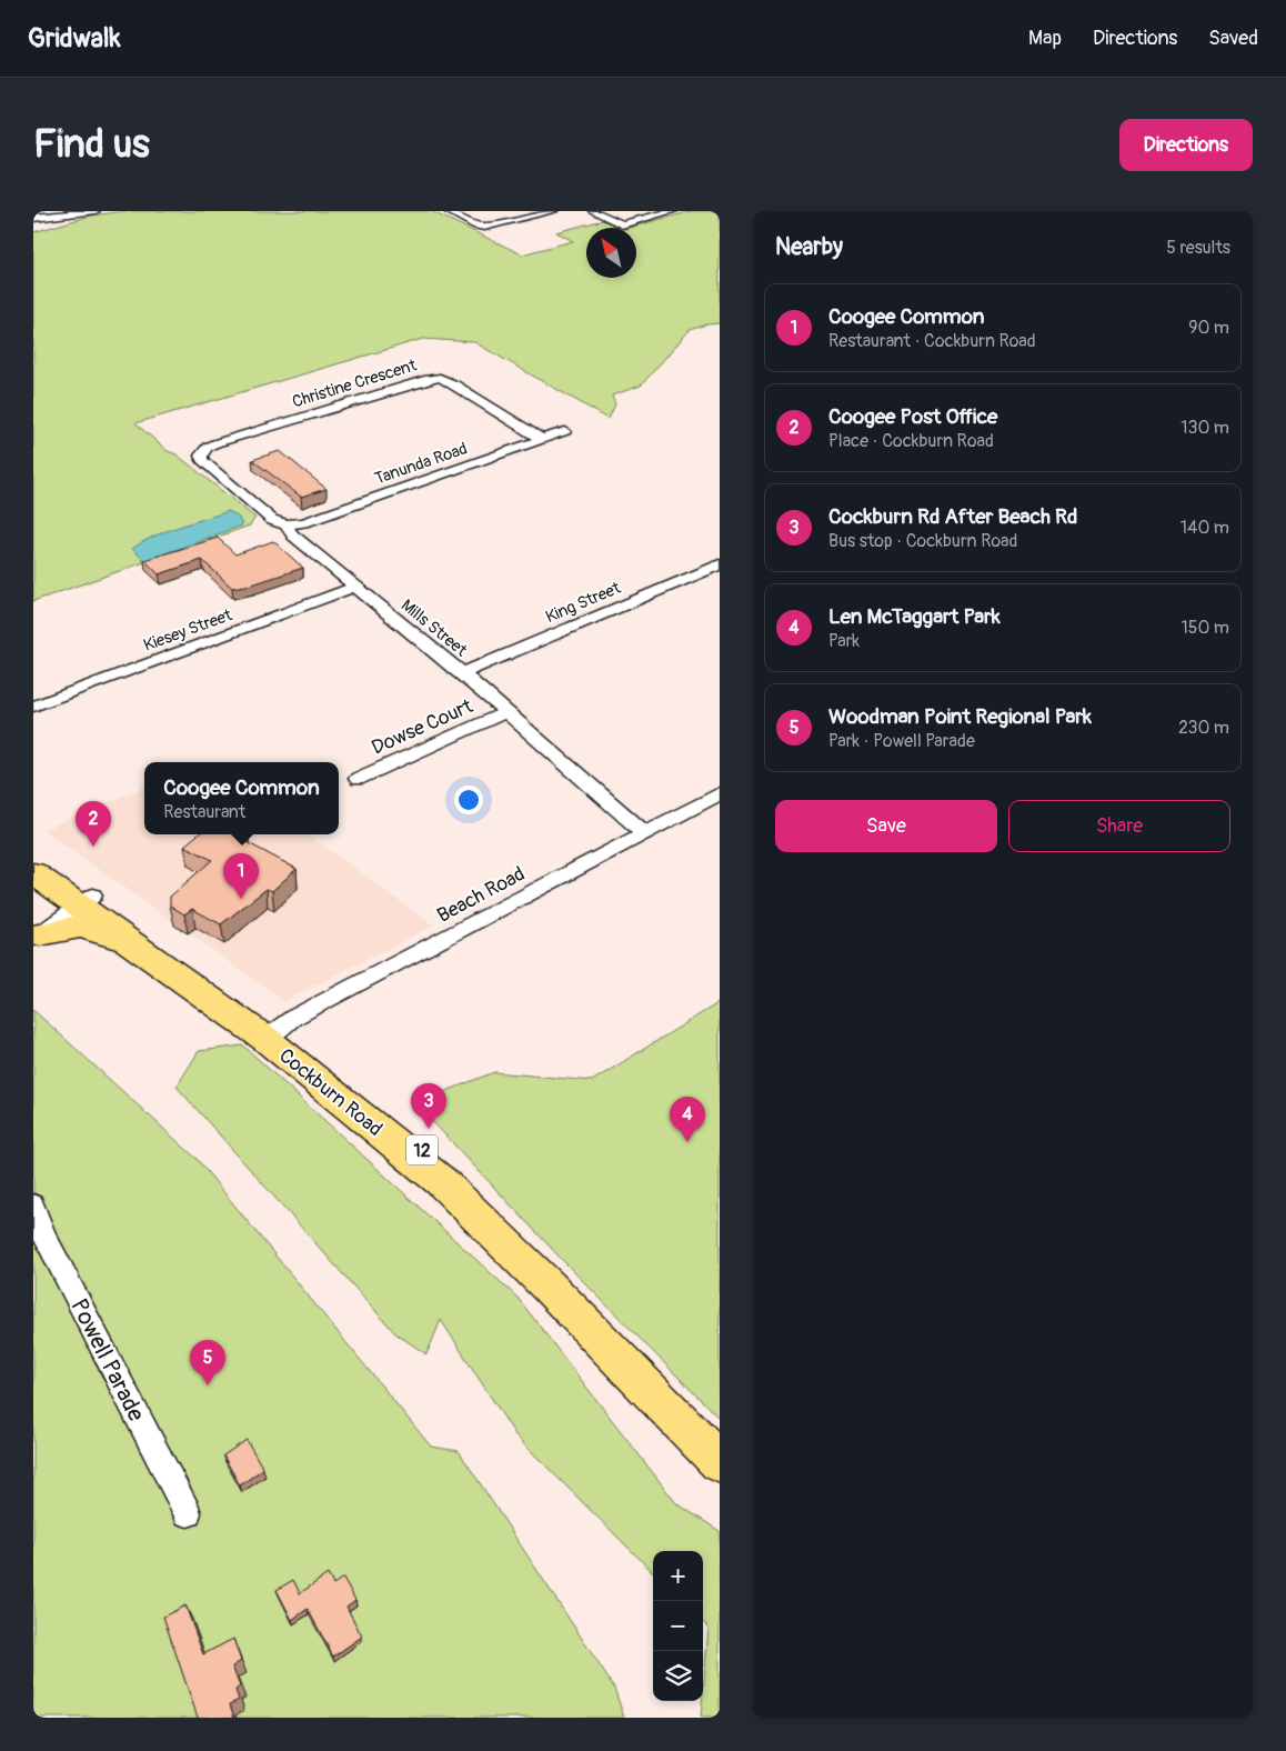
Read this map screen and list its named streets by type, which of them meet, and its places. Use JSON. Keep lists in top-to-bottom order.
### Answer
{
  "streets": {
    "main road": ["Cockburn Road", "12"],
    "street": [
      "Christine Crescent",
      "Tanunda Road",
      "King Street",
      "Mills Street",
      "Kiesey Street",
      "Dowse Court",
      "Beach Road",
      "Powell Parade"
    ]
  },
  "crossings": [
    ["Christine Crescent", "Tanunda Road"],
    ["Christine Crescent", "Mills Street"],
    ["Tanunda Road", "Mills Street"],
    ["King Street", "Mills Street"],
    ["Mills Street", "Kiesey Street"],
    ["Mills Street", "Dowse Court"],
    ["Mills Street", "Beach Road"],
    ["Beach Road", "Cockburn Road"]
  ],
  "north": "top left",
  "page": {
    "header": "Gridwalk",
    "nav": ["Map", "Directions", "Saved"],
    "buttons": [
      "Directions",
      ["Save", "Share"]
    ],
    "title": "Find us",
    "heading": ["Nearby", "5 results"],
    "list": [
      {
        "mark": "1",
        "name": "Coogee Common",
        "note": "Restaurant · Cockburn Road",
        "value": "90 m"
      },
      {
        "mark": "2",
        "name": "Coogee Post Office",
        "note": "Place · Cockburn Road",
        "value": "130 m"
      },
      {
        "mark": "3",
        "name": "Cockburn Rd After Beach Rd",
        "note": "Bus stop · Cockburn Road",
        "value": "140 m"
      },
      {
        "mark": "4",
        "name": "Len McTaggart Park",
        "note": "Park",
        "value": "150 m"
      },
      {
        "mark": "5",
        "name": "Woodman Point Regional Park",
        "note": "Park · Powell Parade",
        "value": "230 m"
      }
    ],
    "popup": ["Coogee Common", "Restaurant"],
    "pins": [
      "2",
      "1",
      "3",
      "4",
      "5"
    ],
    "map_buttons": ["+", "−"]
  }
}
